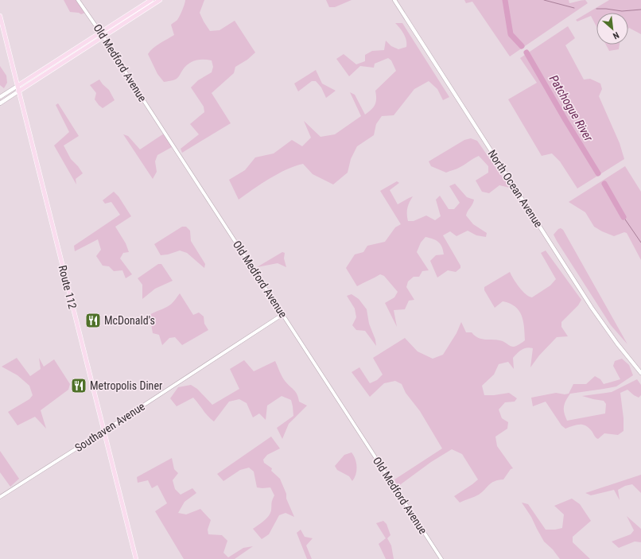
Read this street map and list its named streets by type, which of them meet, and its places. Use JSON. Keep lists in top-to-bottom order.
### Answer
{
  "streets": {
    "main road": ["North Ocean Avenue", "Route 112"],
    "street": ["Old Medford Avenue", "Southaven Avenue"]
  },
  "crossings": [
    ["Old Medford Avenue", "Southaven Avenue"],
    ["Route 112", "Southaven Avenue"]
  ],
  "water": ["Patchogue River"],
  "places": {
    "restaurant": ["McDonald's", "Metropolis Diner"]
  },
  "north": "bottom right"
}
